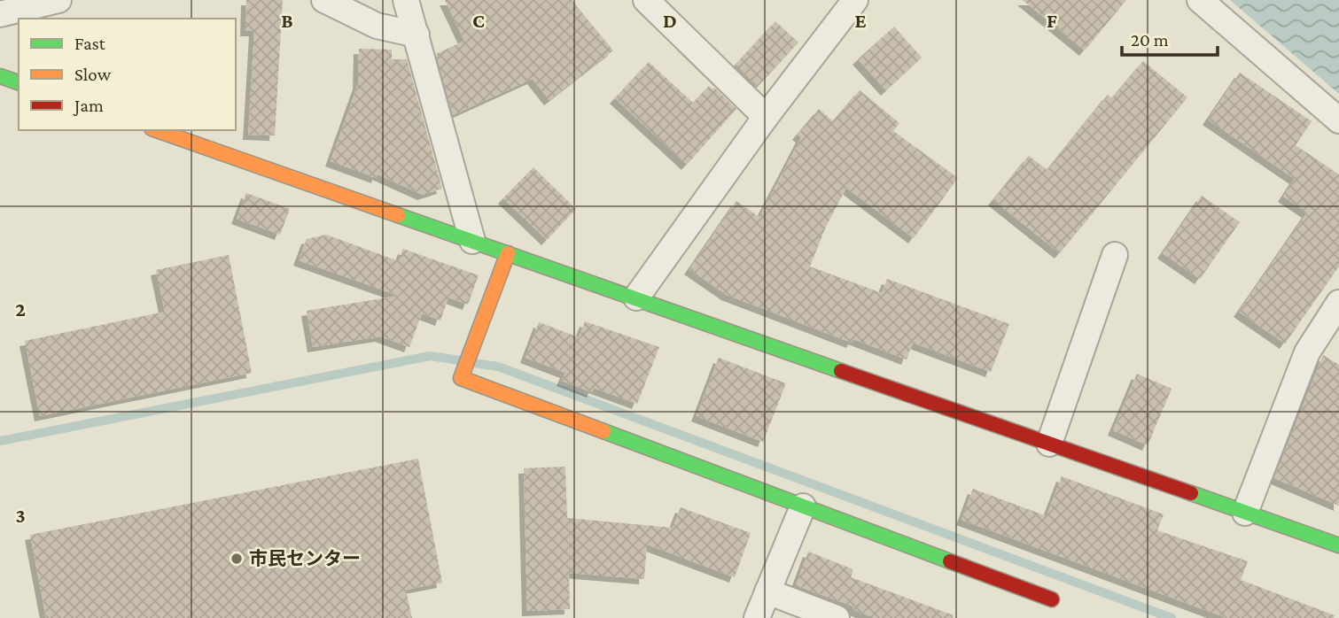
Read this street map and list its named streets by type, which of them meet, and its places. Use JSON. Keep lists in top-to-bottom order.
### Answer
{
  "places": ["市民センター"],
  "legend": ["Fast", "Slow", "Jam"],
  "scale_bar": "20 m",
  "grid": {
    "columns": [
      "B",
      "C",
      "D",
      "E",
      "F"
    ],
    "rows": ["2", "3"]
  }
}
